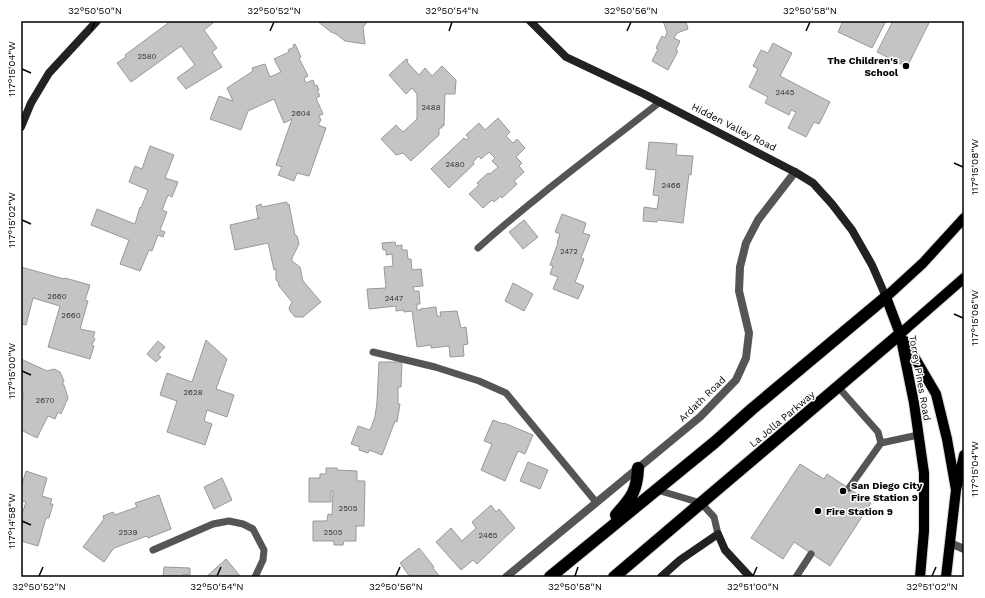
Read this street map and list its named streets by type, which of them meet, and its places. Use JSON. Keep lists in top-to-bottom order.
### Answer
{
  "streets": {
    "highway": ["La Jolla Parkway"],
    "main road": ["Torrey Pines Road"],
    "street": ["Hidden Valley Road", "Ardath Road"]
  },
  "crossings": [
    ["Hidden Valley Road", "Torrey Pines Road"],
    ["Hidden Valley Road", "Ardath Road"],
    ["Torrey Pines Road", "La Jolla Parkway"]
  ],
  "places": ["The Children's School", "San Diego City Fire Station 9", "Fire Station 9"],
  "house_numbers": [
    "2580",
    "2445",
    "2488",
    "2604",
    "2480",
    "2466",
    "2472",
    "2660",
    "2447",
    "2660",
    "2628",
    "2670",
    "2505",
    "2539",
    "2505",
    "2465"
  ],
  "coordinates": [
    "32°50'50\"N",
    "32°50'52\"N",
    "32°50'54\"N",
    "32°50'56\"N",
    "32°50'58\"N",
    "117°15'04\"W",
    "117°15'08\"W",
    "117°15'02\"W",
    "117°15'06\"W",
    "117°15'00\"W",
    "117°14'58\"W",
    "32°51'00\"N",
    "32°51'02\"N"
  ]
}
